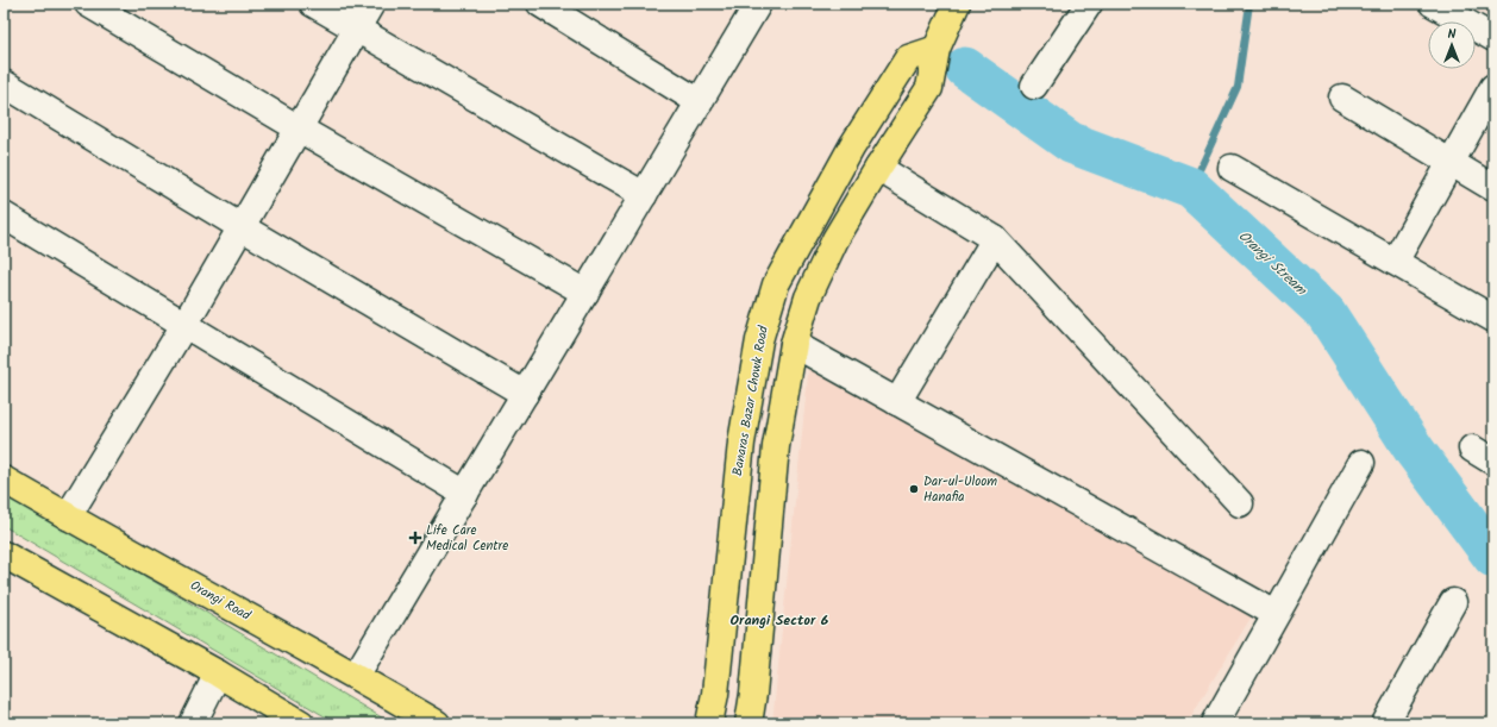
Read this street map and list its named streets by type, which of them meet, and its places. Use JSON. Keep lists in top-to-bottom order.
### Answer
{
  "streets": {
    "main road": ["Banaras Bazar Chowk Road", "Orangi Road"]
  },
  "districts": ["Orangi Sector 6"],
  "water": ["Orangi Stream"],
  "places": {
    "other": ["Dar-ul-Uloom Hanafia"],
    "health": ["Life Care Medical Centre"]
  },
  "north": "top"
}
